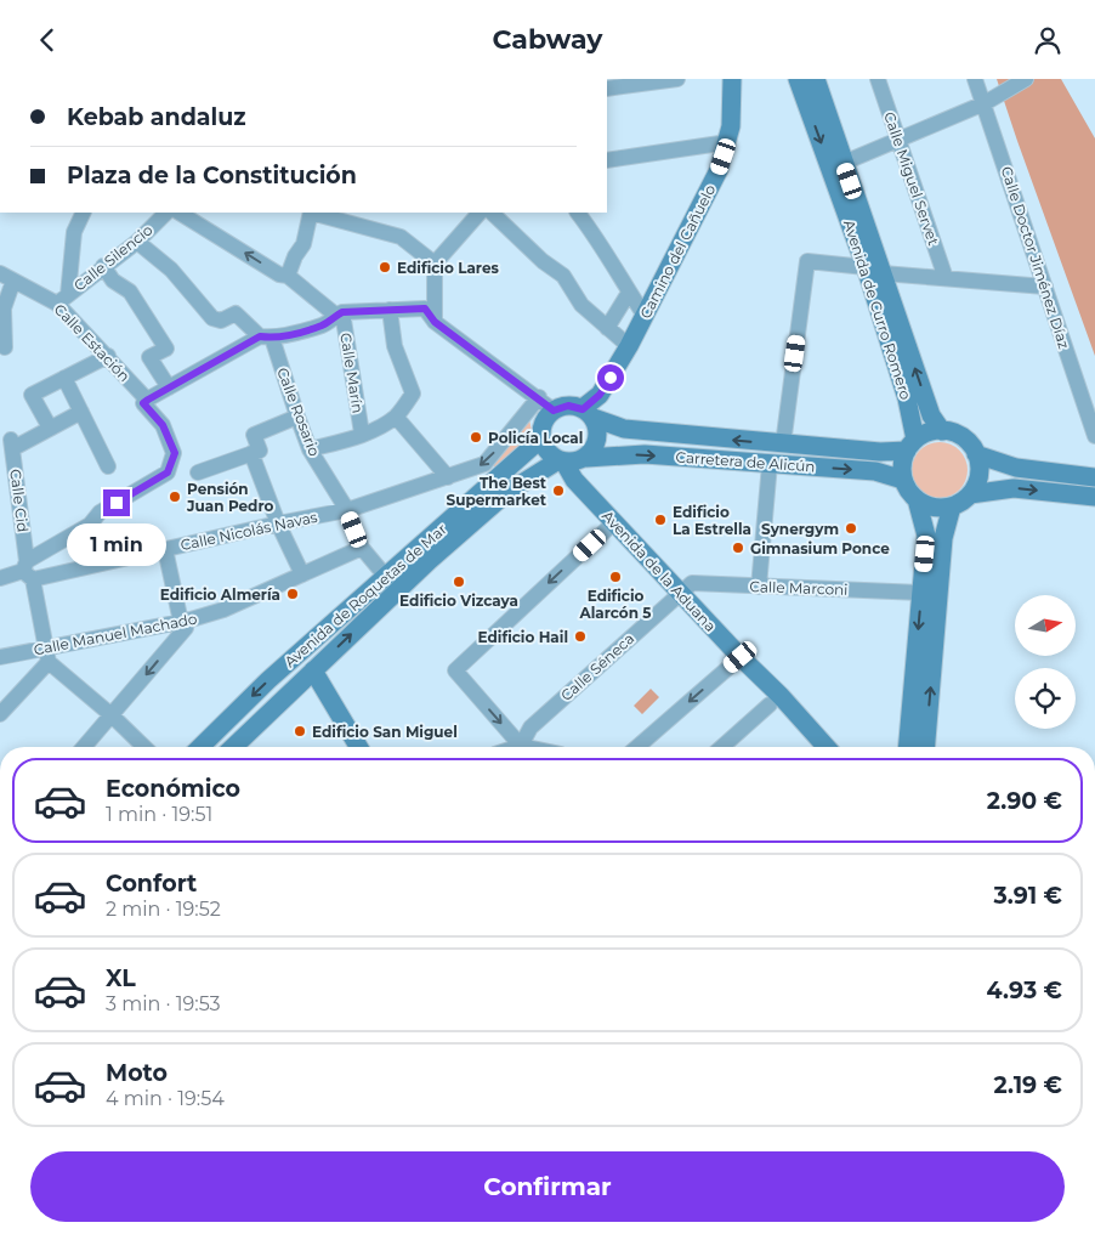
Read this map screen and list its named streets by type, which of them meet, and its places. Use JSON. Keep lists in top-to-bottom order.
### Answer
{
  "streets": {
    "main road": [
      "Camino del Cañuelo",
      "Avenida de Curro Romero",
      "Carretera de Alicún",
      "Avenida de la Aduana",
      "Avenida de Roquetas de Mar"
    ],
    "street": [
      "Calle Miguel Servet",
      "Calle Silencio",
      "Calle Doctor Jiménez Díaz",
      "Calle Estación",
      "Calle Marín",
      "Calle Rosario",
      "Calle Cid",
      "Calle Nicolás Navas",
      "Calle Marconi",
      "Calle Manuel Machado",
      "Calle Séneca"
    ]
  },
  "crossings": [
    ["Camino del Cañuelo", "Carretera de Alicún"],
    ["Camino del Cañuelo", "Avenida de la Aduana"],
    ["Camino del Cañuelo", "Avenida de Roquetas de Mar"],
    ["Calle Silencio", "Calle Estación"],
    ["Avenida de Curro Romero", "Carretera de Alicún"],
    ["Calle Estación", "Calle Cid"],
    ["Calle Estación", "Calle Nicolás Navas"],
    ["Calle Rosario", "Calle Nicolás Navas"],
    ["Calle Rosario", "Avenida de Roquetas de Mar"],
    ["Calle Rosario", "Calle Manuel Machado"],
    ["Carretera de Alicún", "Avenida de la Aduana"],
    ["Carretera de Alicún", "Avenida de Roquetas de Mar"],
    ["Calle Cid", "Calle Nicolás Navas"],
    ["Calle Cid", "Calle Manuel Machado"],
    ["Avenida de la Aduana", "Calle Marconi"],
    ["Avenida de la Aduana", "Avenida de Roquetas de Mar"],
    ["Avenida de la Aduana", "Calle Séneca"],
    ["Calle Marconi", "Calle Séneca"]
  ],
  "places": [
    "Edificio Lares",
    "Policía Local",
    "The Best Supermarket",
    "Pensión Juan Pedro",
    "Edificio La Estrella",
    "Synergym",
    "Gimnasium Ponce",
    "Edificio Alarcón 5",
    "Edificio Vizcaya",
    "Edificio Almería",
    "Edificio Hail",
    "Edificio San Miguel"
  ],
  "north": "right",
  "page": {
    "header": "Cabway",
    "banner": ["Kebab andaluz", "Plaza de la Constitución"],
    "bubble": "1 min",
    "list": [
      {
        "name": "Económico",
        "note": "1 min · 19:51",
        "value": "2.90 €"
      },
      {
        "name": "Confort",
        "note": "2 min · 19:52",
        "value": "3.91 €"
      },
      {
        "name": "XL",
        "note": "3 min · 19:53",
        "value": "4.93 €"
      },
      {
        "name": "Moto",
        "note": "4 min · 19:54",
        "value": "2.19 €"
      }
    ],
    "buttons": "Confirmar"
  }
}
